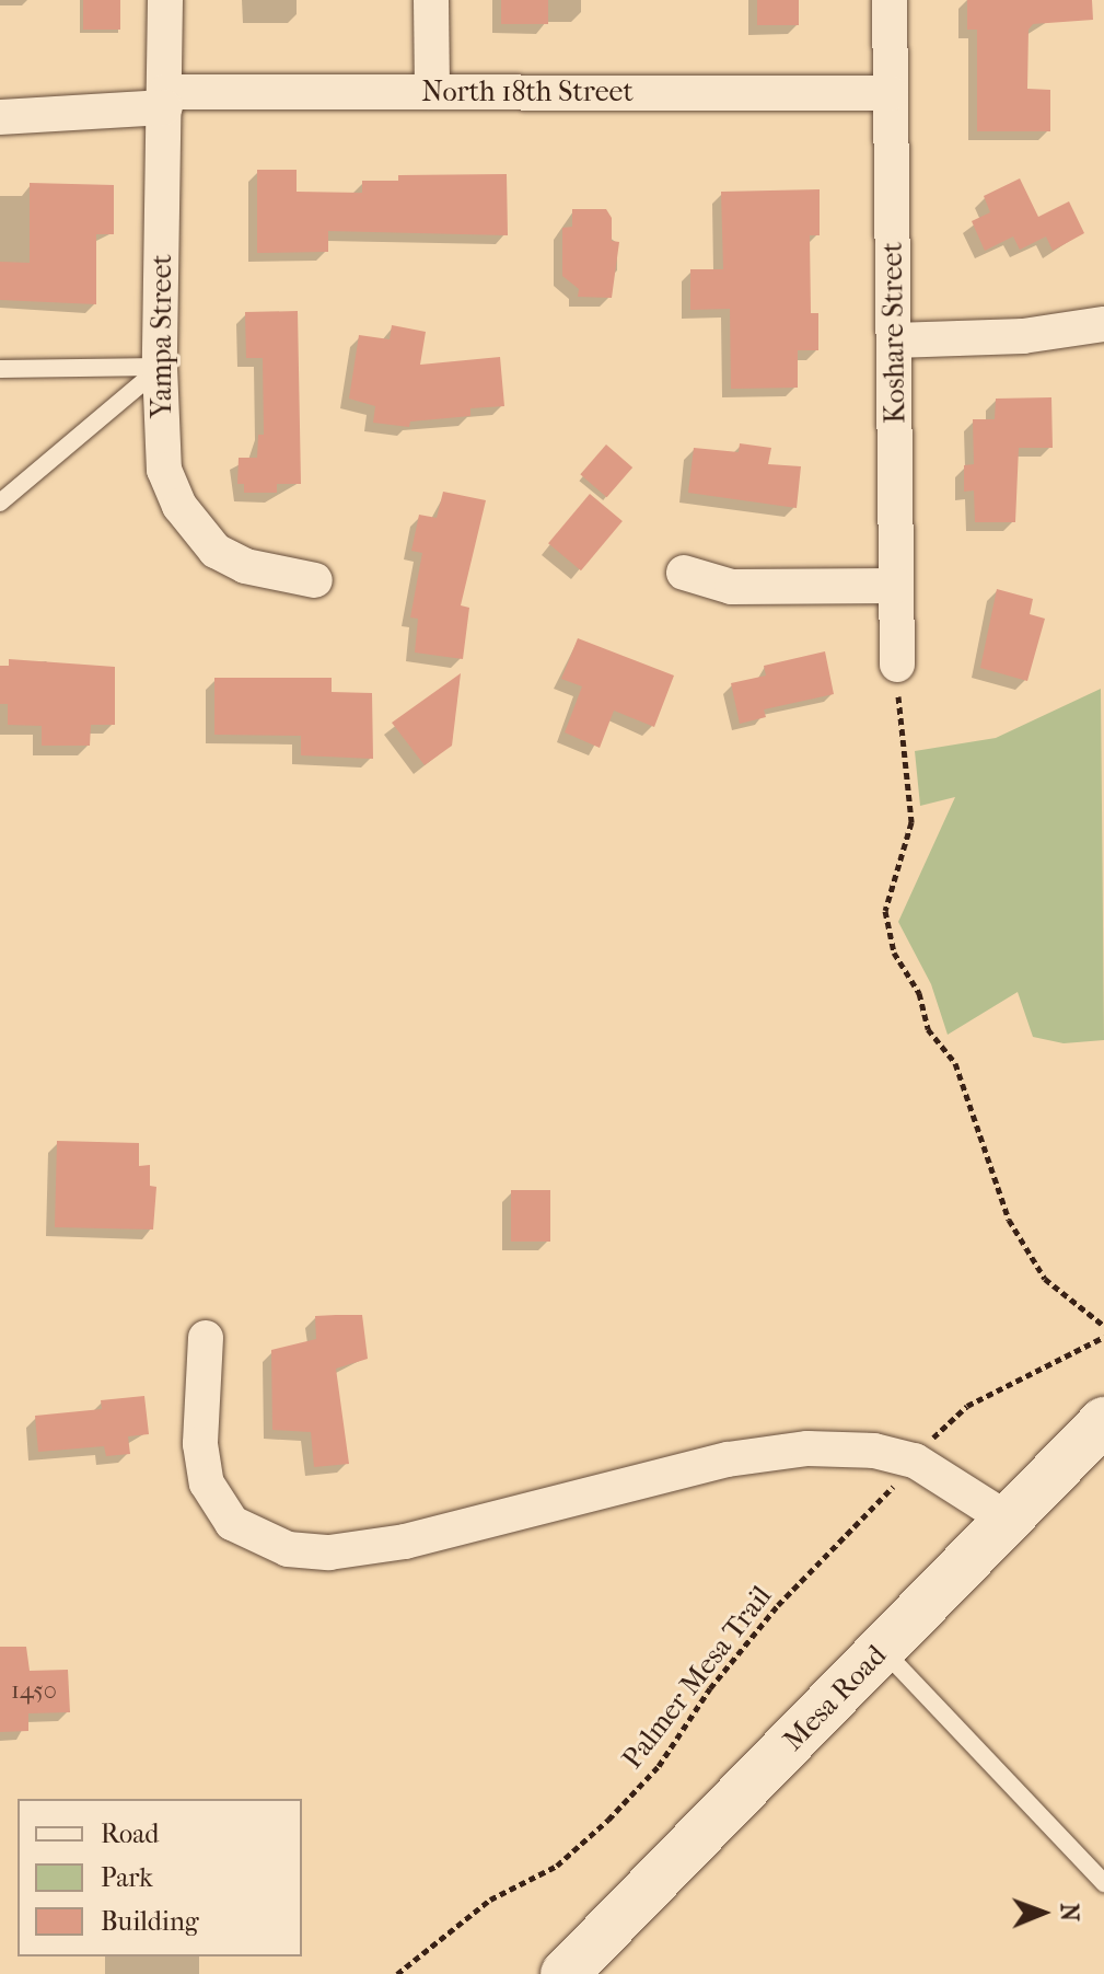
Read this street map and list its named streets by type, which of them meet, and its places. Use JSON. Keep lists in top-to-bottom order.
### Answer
{
  "streets": {
    "main road": ["Mesa Road"],
    "street": ["North 18th Street", "Koshare Street", "Yampa Street"],
    "path": ["Palmer Mesa Trail"]
  },
  "crossings": [
    ["North 18th Street", "Koshare Street"],
    ["North 18th Street", "Yampa Street"]
  ],
  "house_numbers": ["1450"],
  "legend": ["Road", "Park", "Building"],
  "north": "right"
}
